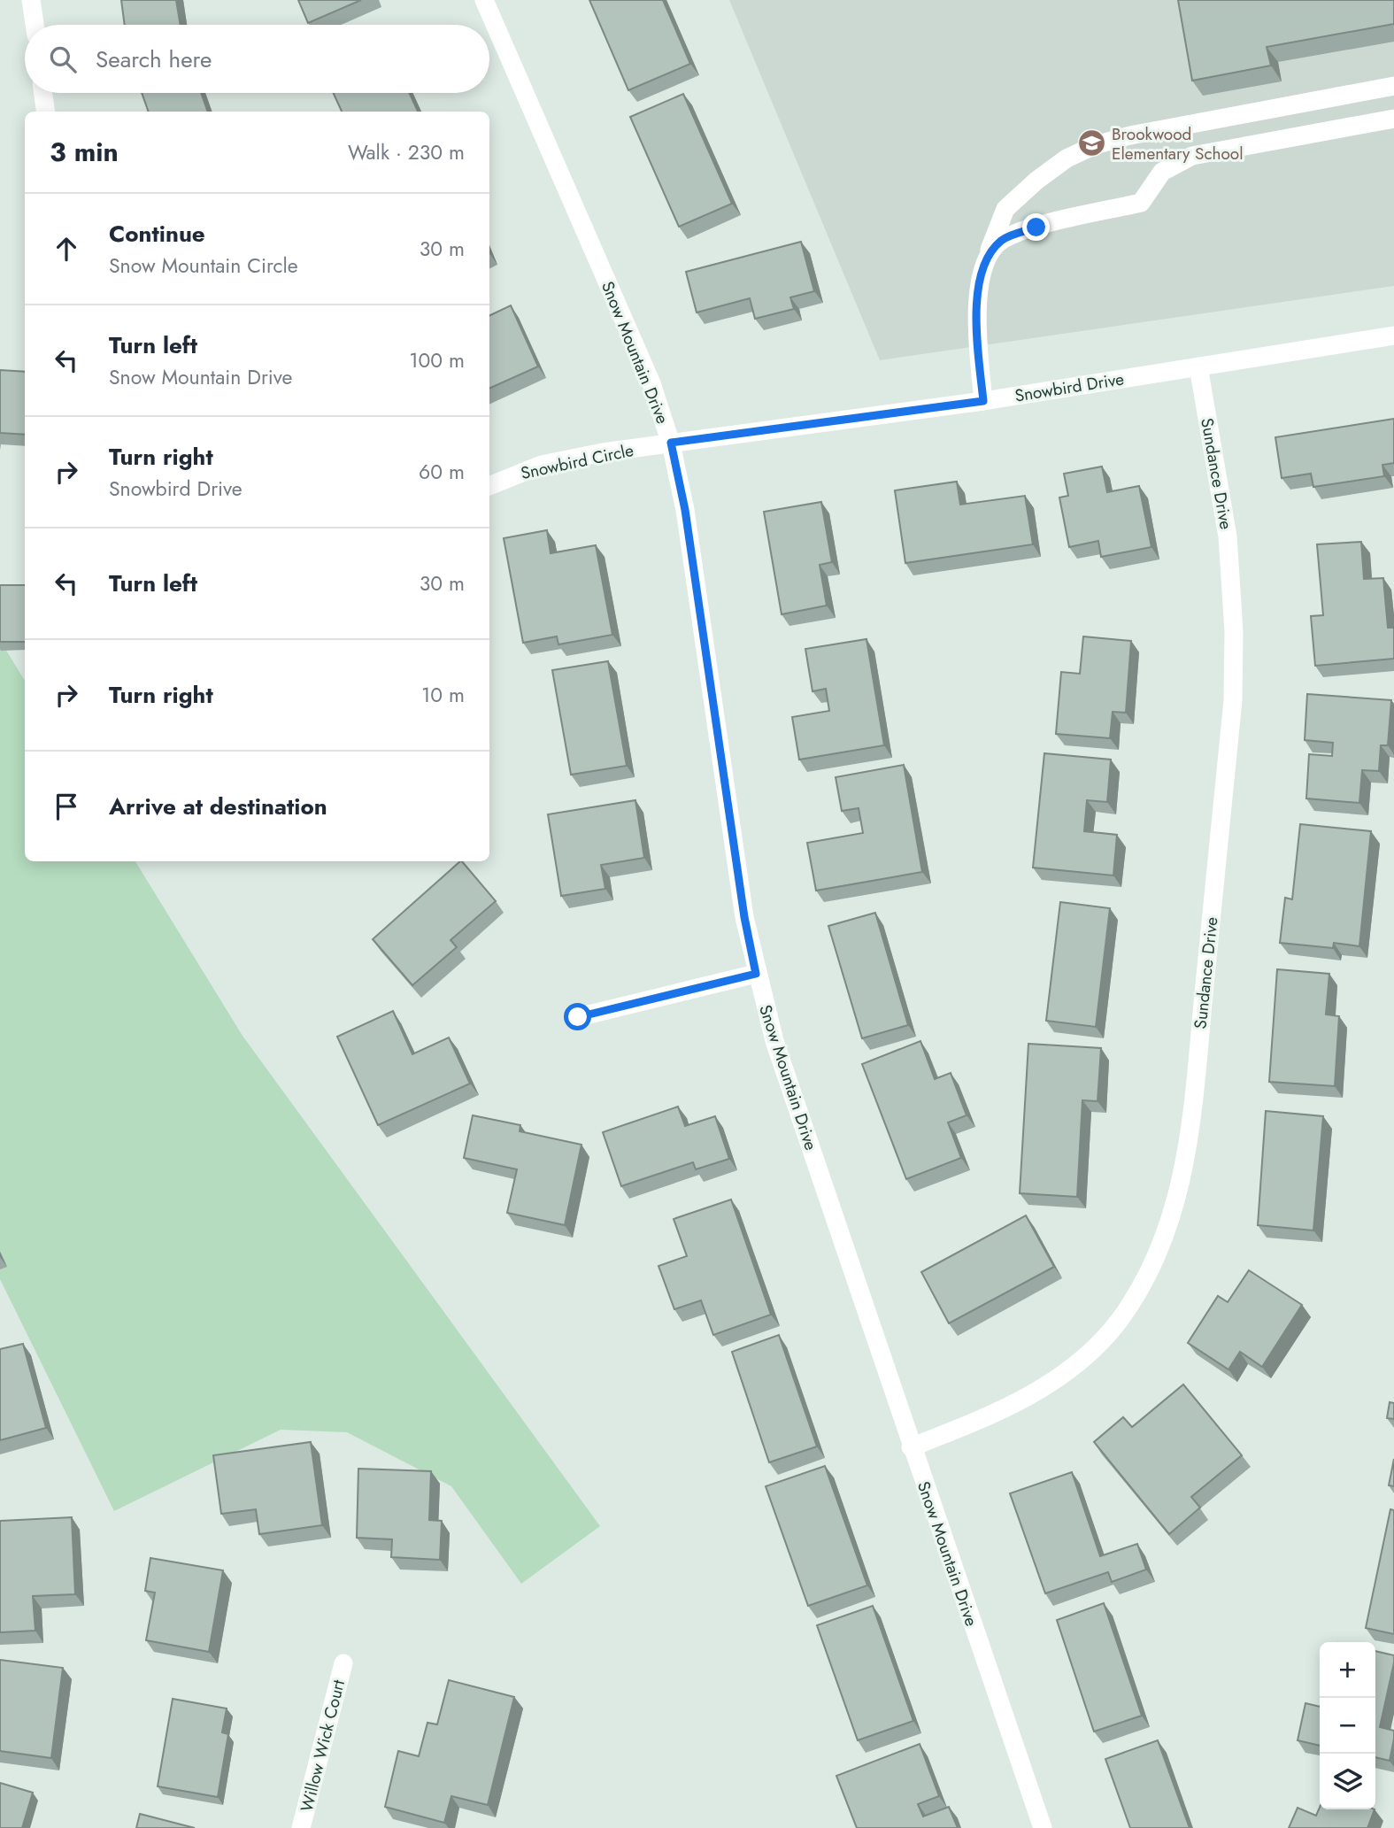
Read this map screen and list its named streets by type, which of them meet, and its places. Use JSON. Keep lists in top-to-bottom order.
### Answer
{
  "streets": {
    "street": [
      "Snow Mountain Drive",
      "Snowbird Drive",
      "Snowbird Circle",
      "Sundance Drive",
      "Willow Wick Court"
    ]
  },
  "crossings": [
    ["Snow Mountain Drive", "Snowbird Drive"],
    ["Snow Mountain Drive", "Snowbird Circle"],
    ["Snow Mountain Drive", "Sundance Drive"],
    ["Snowbird Drive", "Snowbird Circle"],
    ["Snowbird Drive", "Sundance Drive"]
  ],
  "places": {
    "school or university": ["Brookwood Elementary School"]
  },
  "page": {
    "search": "Search here",
    "heading": ["3 min", "Walk · 230 m"],
    "list": [
      ["Continue", "Snow Mountain Circle", "30 m"],
      ["Turn left", "Snow Mountain Drive", "100 m"],
      ["Turn right", "Snowbird Drive", "60 m"],
      ["Turn left", "30 m"],
      ["Turn right", "10 m"],
      "Arrive at destination"
    ],
    "map_buttons": ["+", "−"]
  }
}
